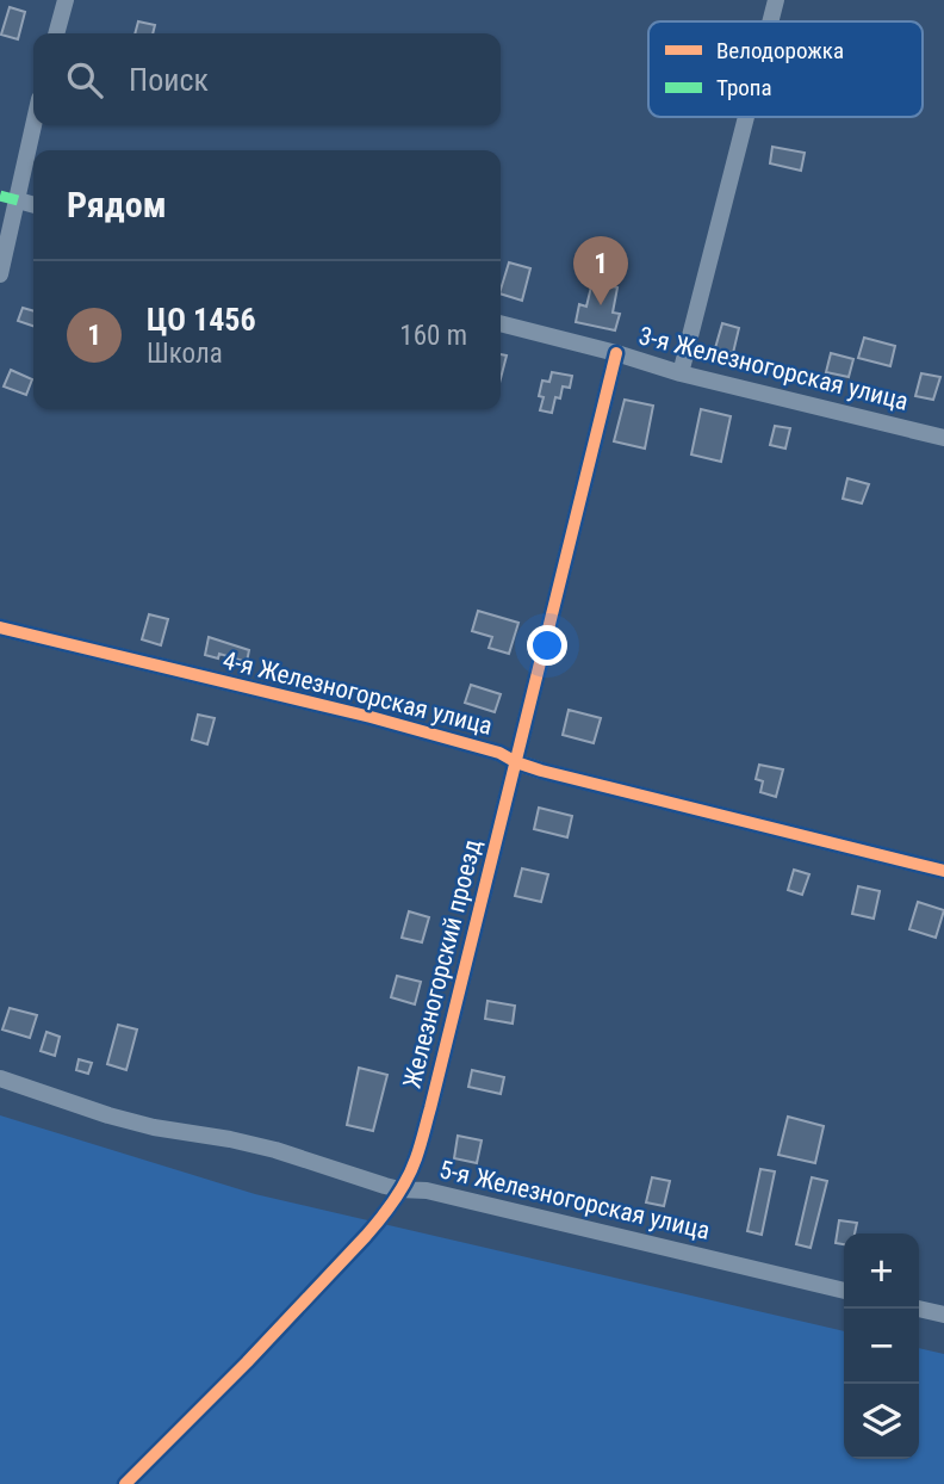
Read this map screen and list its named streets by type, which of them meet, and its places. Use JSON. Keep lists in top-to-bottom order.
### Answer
{
  "streets": {
    "street": [
      "3-я Железногорская улица",
      "4-я Железногорская улица",
      "Железногорский проезд",
      "5-я Железногорская улица"
    ]
  },
  "crossings": [
    ["3-я Железногорская улица", "Железногорский проезд"],
    ["4-я Железногорская улица", "Железногорский проезд"],
    ["Железногорский проезд", "5-я Железногорская улица"]
  ],
  "legend": ["Велодорожка", "Тропа"],
  "page": {
    "search": "Поиск",
    "heading": "Рядом",
    "pins": "1",
    "list": [
      {
        "mark": "1",
        "name": "ЦО 1456",
        "note": "Школа",
        "value": "160 m"
      }
    ],
    "map_buttons": ["+", "−"]
  }
}
